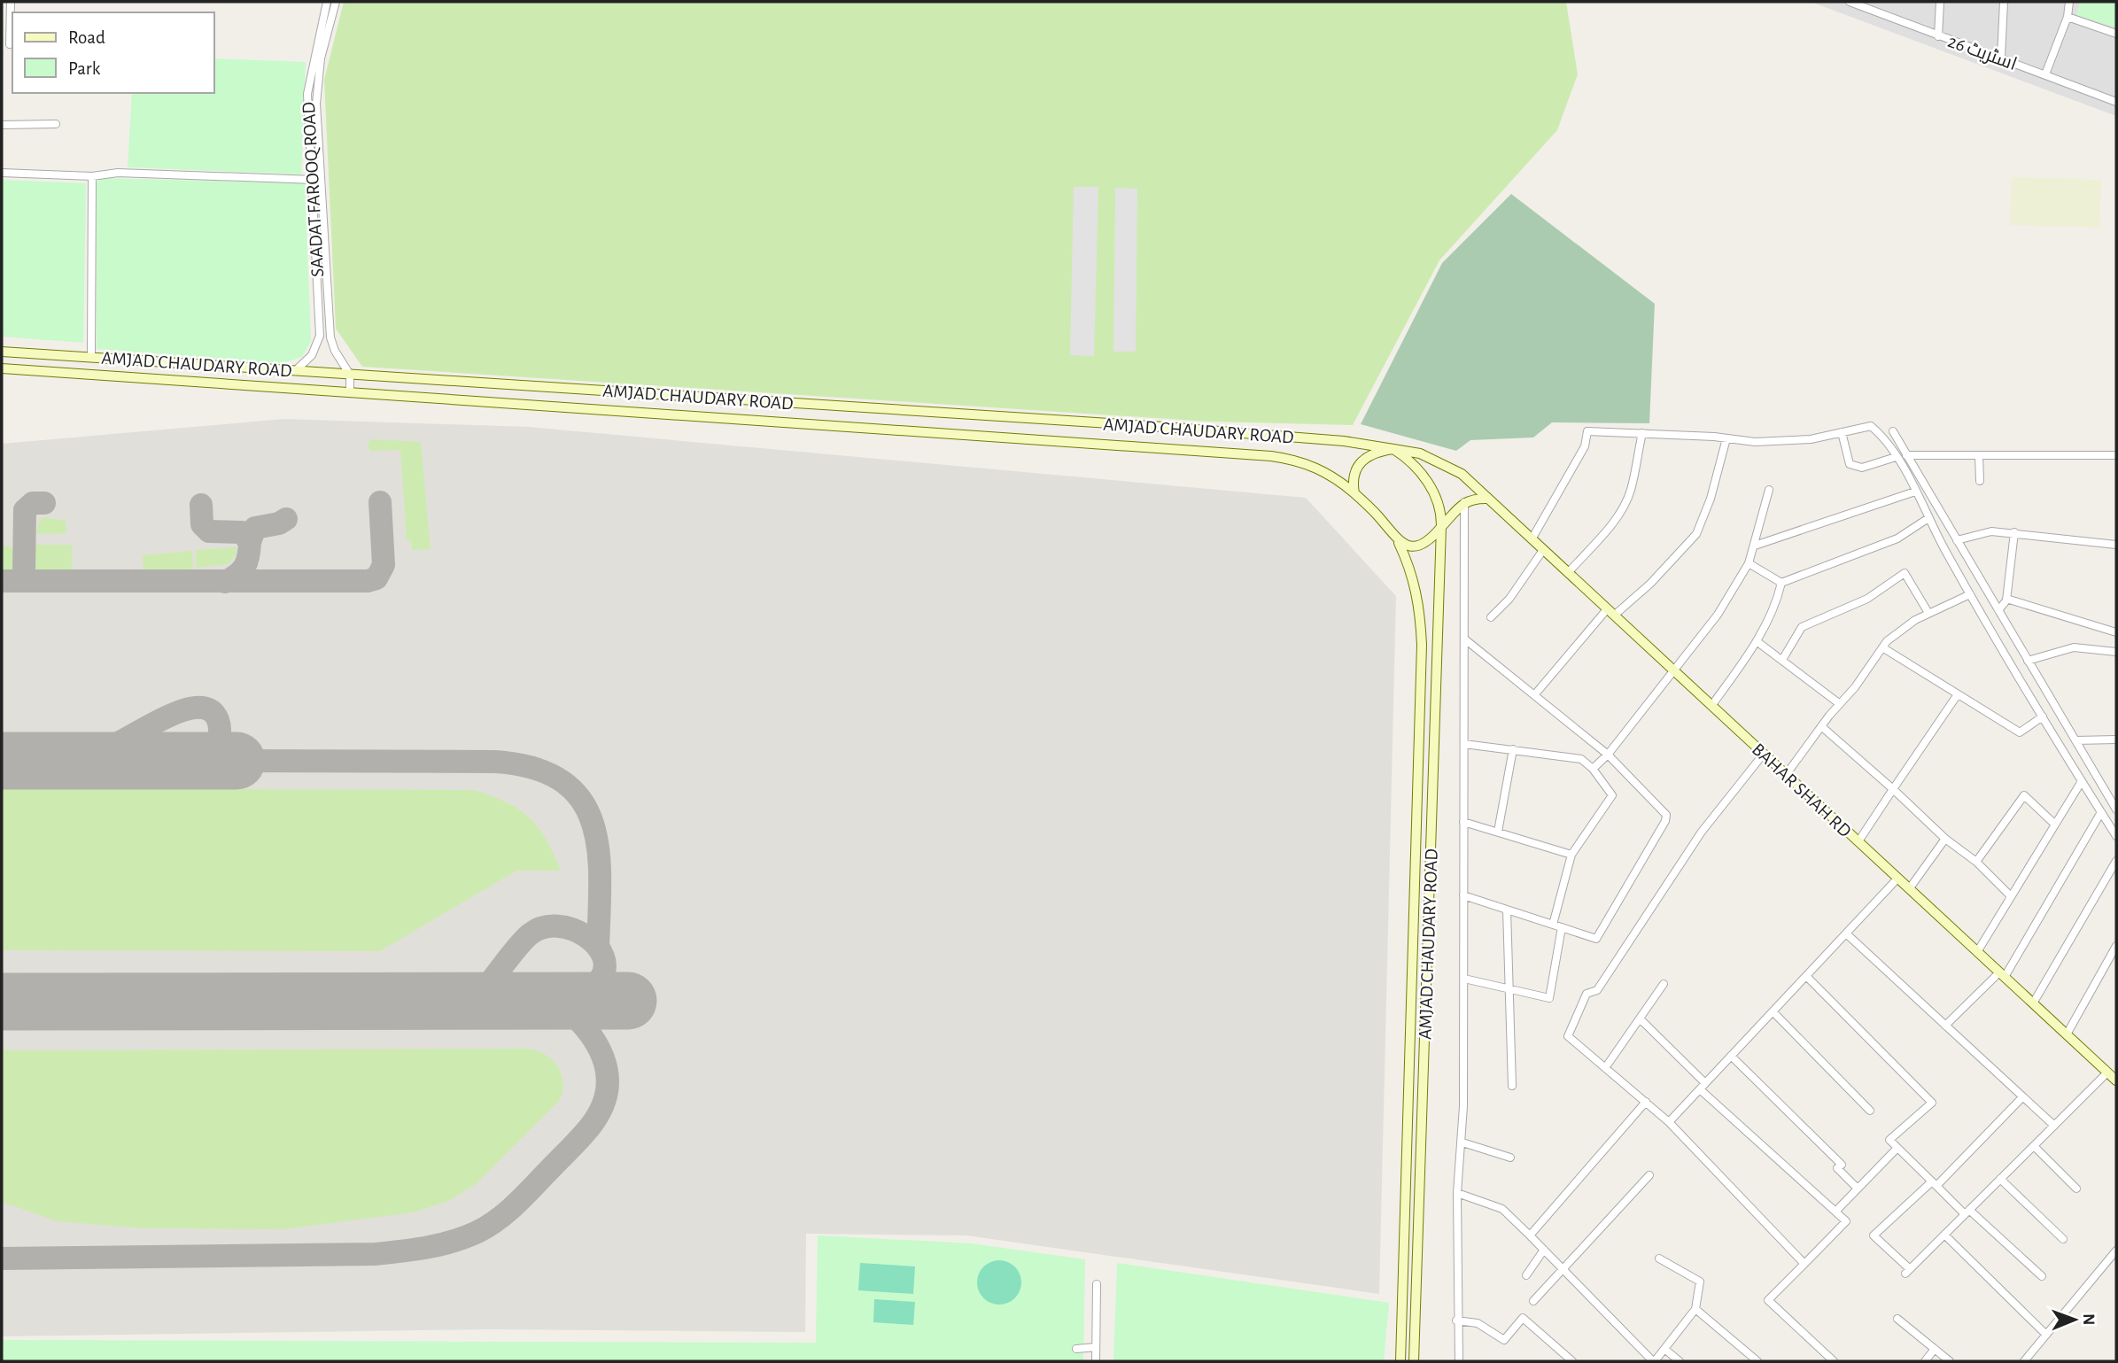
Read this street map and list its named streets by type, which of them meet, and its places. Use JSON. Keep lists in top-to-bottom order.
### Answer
{
  "streets": {
    "main road": ["AMJAD CHAUDARY ROAD", "BAHAR SHAH RD"],
    "street": ["اسٹریٹ 26", "SAADAT FAROOQ ROAD"]
  },
  "crossings": [
    ["SAADAT FAROOQ ROAD", "AMJAD CHAUDARY ROAD"],
    ["AMJAD CHAUDARY ROAD", "BAHAR SHAH RD"]
  ],
  "legend": ["Road", "Park"],
  "north": "right"
}
